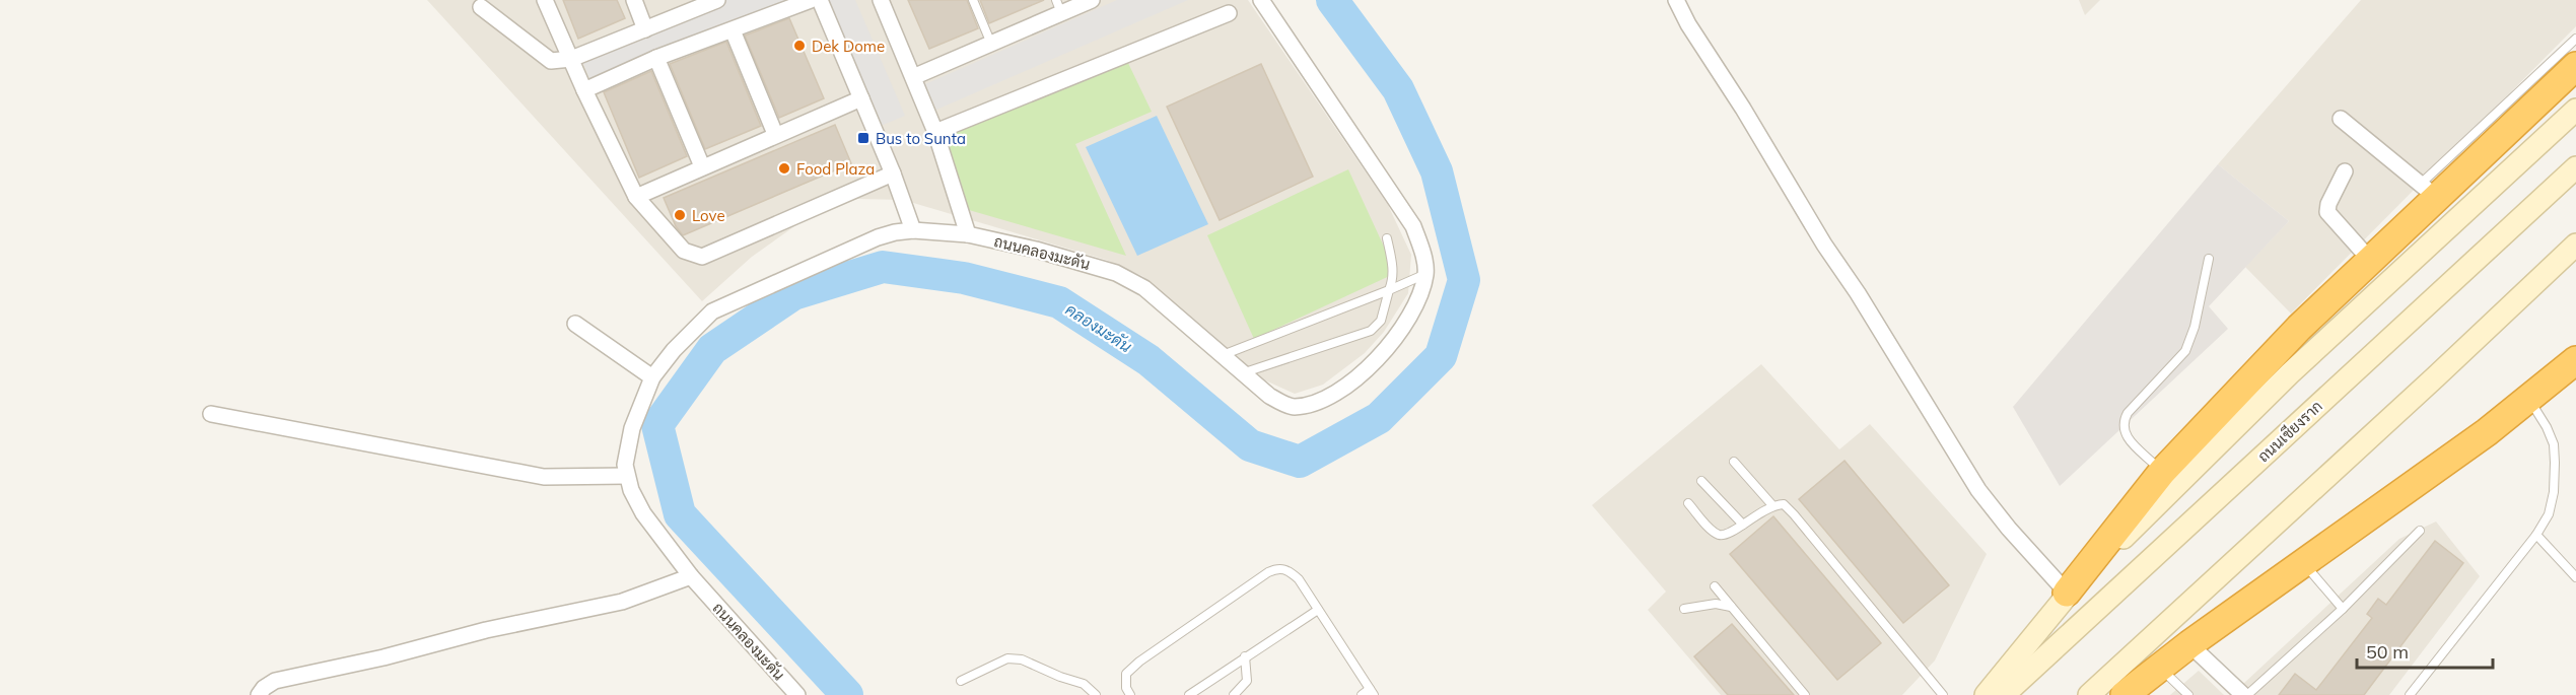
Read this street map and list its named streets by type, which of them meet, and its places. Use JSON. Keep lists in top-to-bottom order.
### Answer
{
  "streets": {
    "main road": ["ถนนเชียงราก"],
    "street": ["ถนนคลองมะดัน"]
  },
  "water": ["คลองมะดัน"],
  "places": {
    "other": ["Dek Dome", "Food Plaza", "Love"],
    "transit": ["Bus to Sunta"]
  },
  "scale_bar": "50 m"
}
